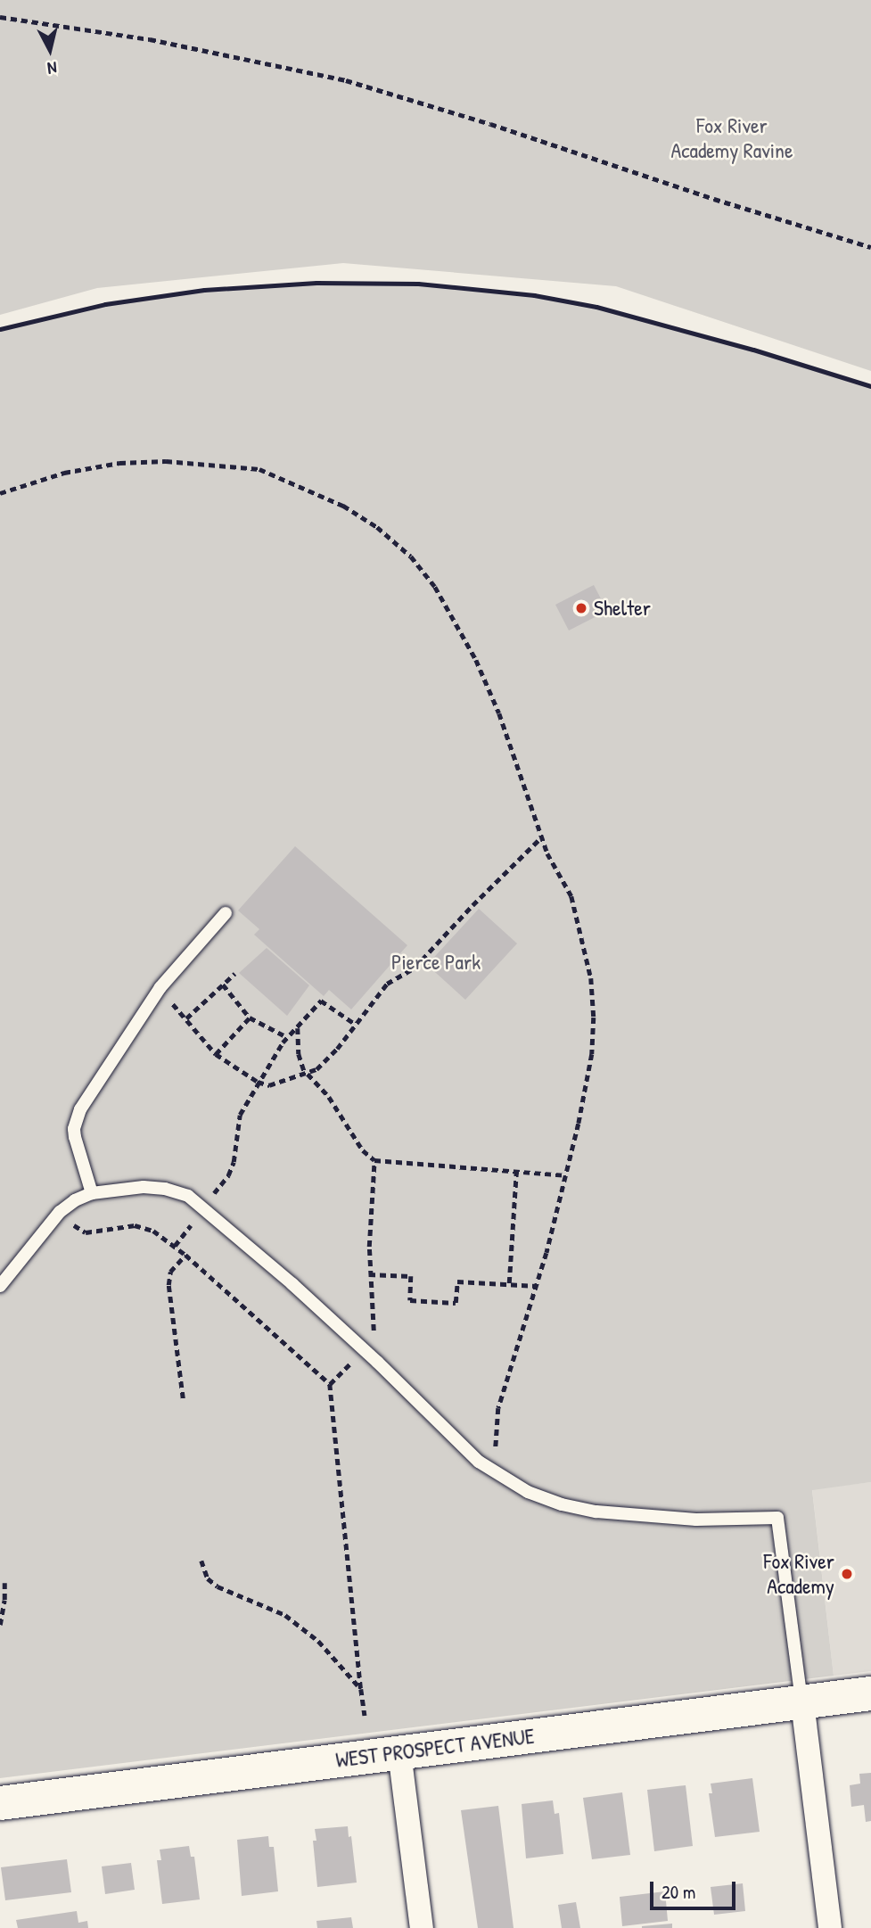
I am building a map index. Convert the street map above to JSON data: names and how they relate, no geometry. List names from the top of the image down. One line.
{"streets":{"main road":["WEST PROSPECT AVENUE"]},"parks":["Fox River Academy Ravine","Pierce Park"],"places":["Shelter","Fox River Academy"],"scale_bar":"20 m","north":"bottom"}
